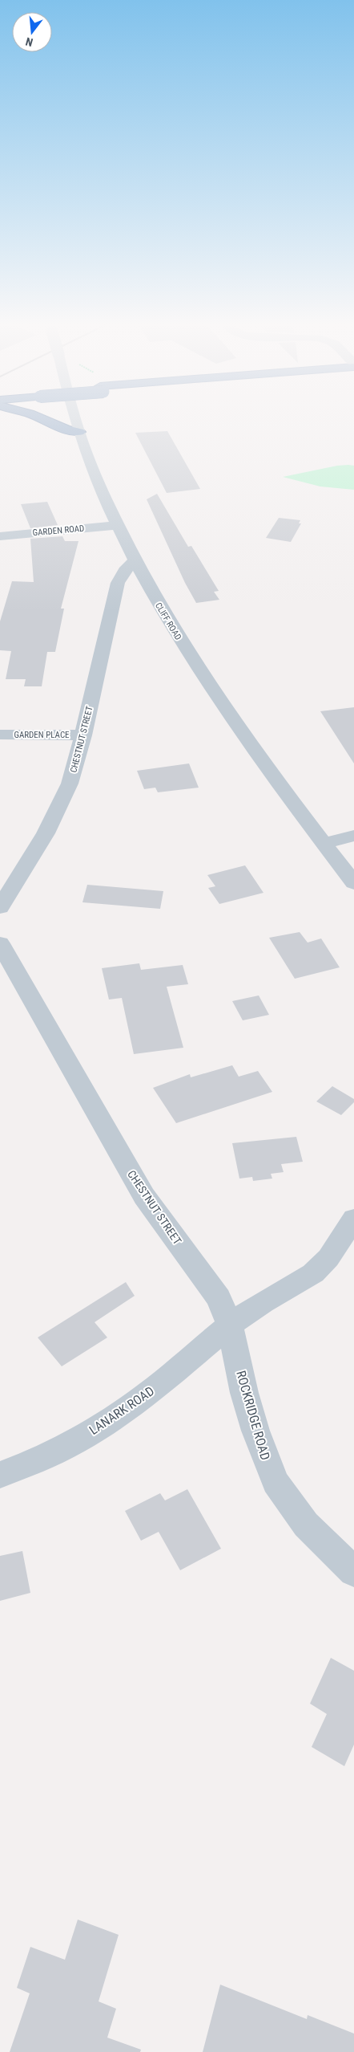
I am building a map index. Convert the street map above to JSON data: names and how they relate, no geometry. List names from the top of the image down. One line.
{"streets":{"street":["GARDEN ROAD","CLIFF ROAD","GARDEN PLACE","CHESTNUT STREET","LANARK ROAD","ROCKRIDGE ROAD"]},"crossings":[["GARDEN ROAD","CLIFF ROAD"],["CLIFF ROAD","CHESTNUT STREET"],["GARDEN PLACE","CHESTNUT STREET"],["CHESTNUT STREET","LANARK ROAD"],["CHESTNUT STREET","ROCKRIDGE ROAD"],["LANARK ROAD","ROCKRIDGE ROAD"]],"north":"bottom"}
